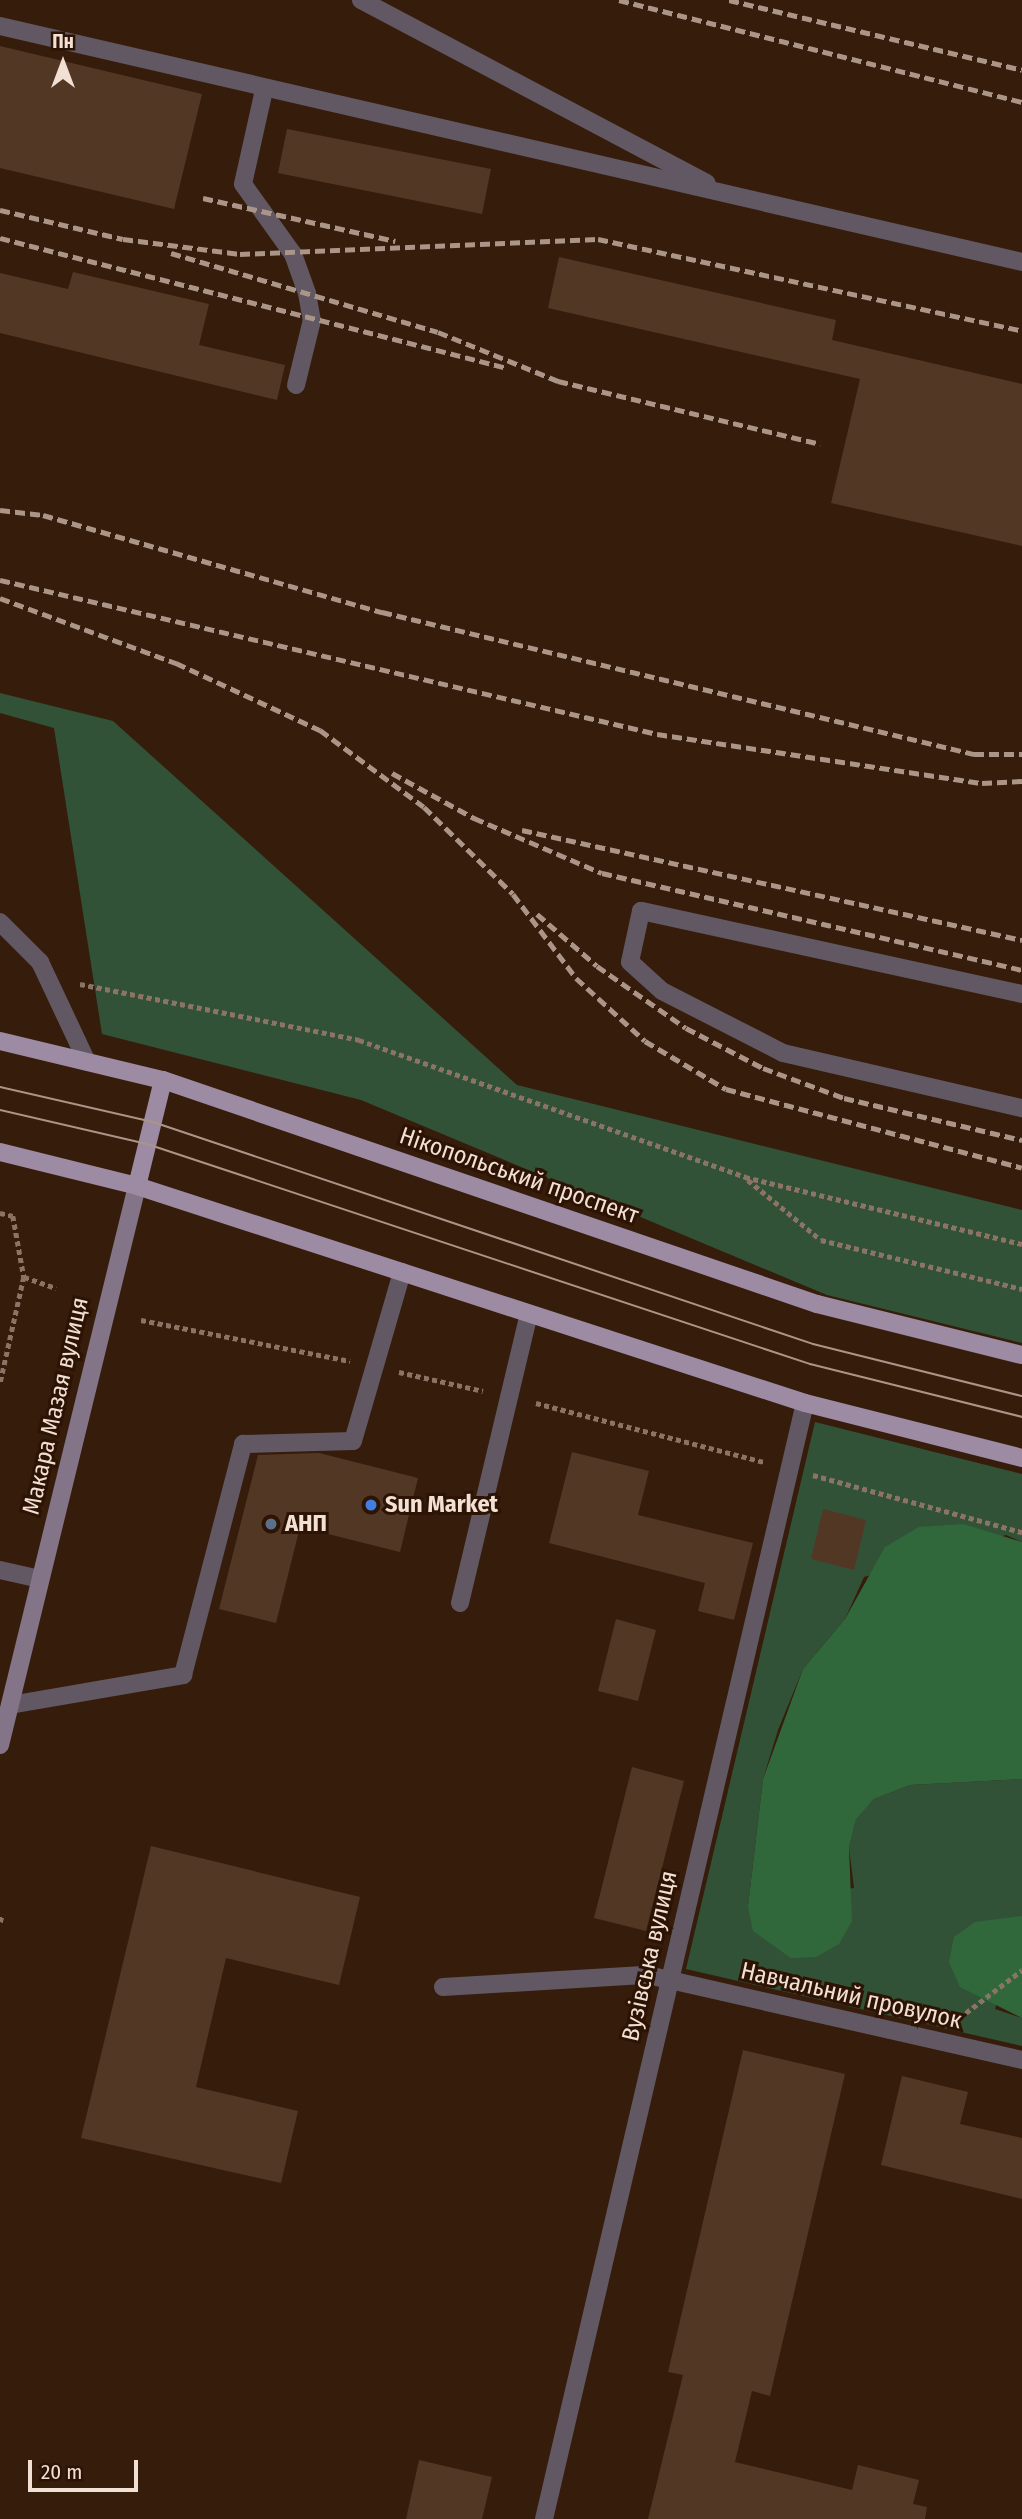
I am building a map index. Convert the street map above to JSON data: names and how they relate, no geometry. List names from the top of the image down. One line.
{"streets":{"main road":["Нікопольський проспект","Макара Мазая вулиця"],"street":["Вузівська вулиця","Навчальний провулок"]},"crossings":[["Нікопольський проспект","Макара Мазая вулиця"],["Вузівська вулиця","Навчальний провулок"]],"places":["Sun Market","АНП"],"scale_bar":"20 m","north":"top"}
